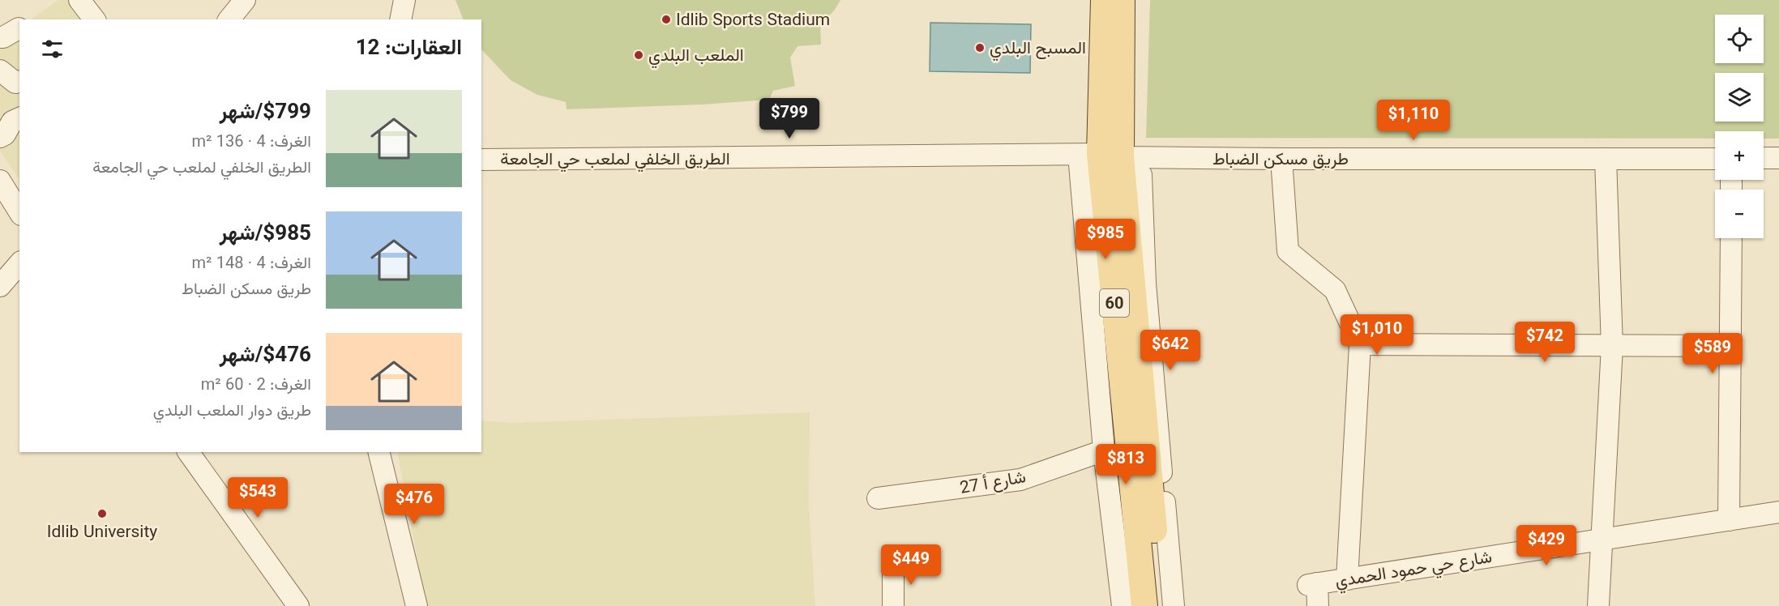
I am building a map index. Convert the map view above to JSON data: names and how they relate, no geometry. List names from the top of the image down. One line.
{"streets":{"main road":["60"],"street":["الطريق الخلفي لملعب حي الجامعة","طريق مسكن الضباط","شارع أ 27","شارع حي حمود الحمدي"]},"crossings":[["الطريق الخلفي لملعب حي الجامعة","طريق مسكن الضباط"],["الطريق الخلفي لملعب حي الجامعة","60"],["طريق مسكن الضباط","60"]],"places":["Idlib Sports Stadium","المسبح البلدي","الملعب البلدي","Idlib University"],"page":{"map_buttons":["+","−"],"heading":"العقارات: 12","list":[{"name":"$799/شهر","note":"الغرف: 4 · 136 m² · الطريق الخلفي لملعب حي الجامعة"},{"name":"$985/شهر","note":"الغرف: 4 · 148 m² · طريق مسكن الضباط"},{"name":"$476/شهر","note":"الغرف: 2 · 60 m² · طريق دوار الملعب البلدي"}],"price":["$799","$1,110","$985","$1,010","$742","$642","$589","$813","$543","$476","$429","$449"]}}
